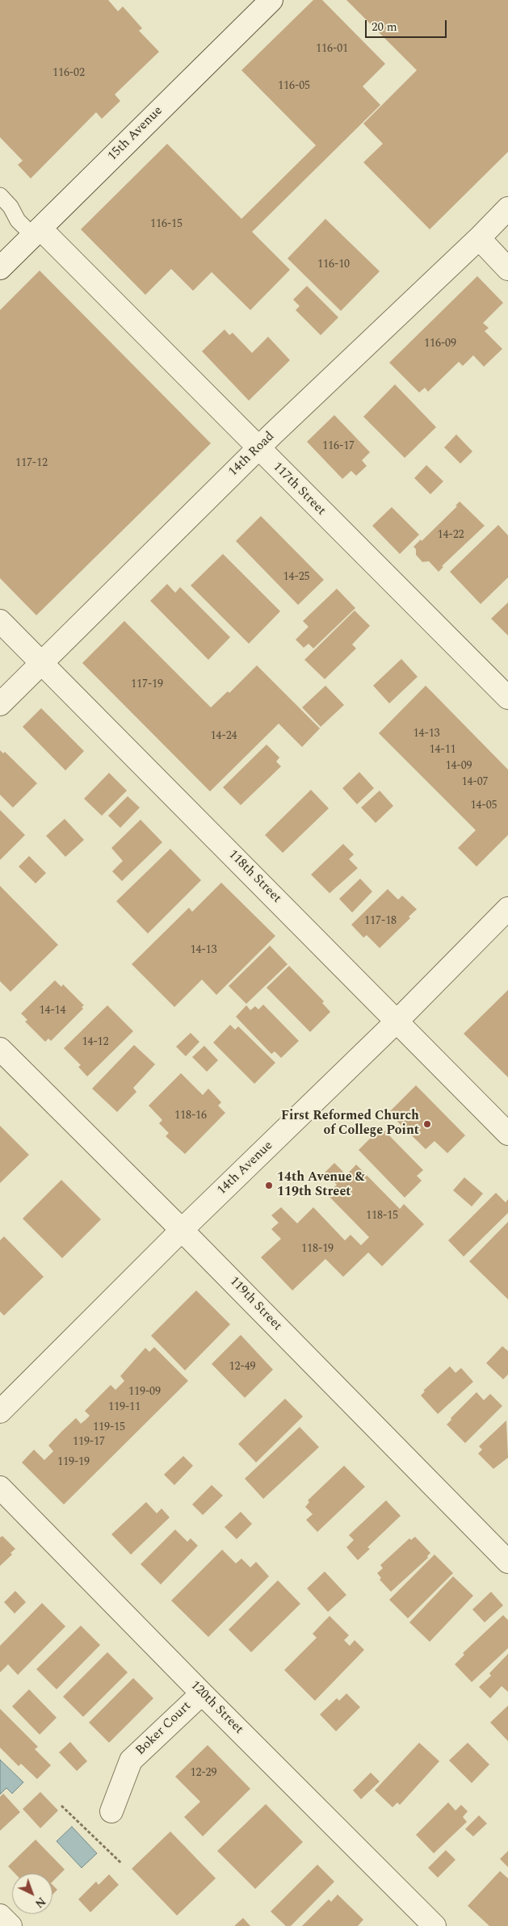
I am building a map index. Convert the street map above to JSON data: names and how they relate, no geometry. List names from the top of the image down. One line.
{"streets":{"street":["15th Avenue","14th Road","117th Street","118th Street","14th Avenue","119th Street","120th Street","Boker Court"]},"crossings":[["15th Avenue","117th Street"],["14th Road","117th Street"],["14th Road","118th Street"],["118th Street","14th Avenue"],["14th Avenue","119th Street"],["120th Street","Boker Court"]],"places":["First Reformed Church of College Point","14th Avenue & 119th Street"],"house_numbers":["116-01","116-02","116-05","116-15","116-10","116-09","116-17","117-12","14-22","14-25","117-19","14-13","14-24","14-11","14-09","14-07","14-05","117-18","14-13","14-14","14-12","118-16","118-15","118-19","12-49","119-09","119-11","119-15","119-17","119-19","12-29"],"scale_bar":"20 m","north":"bottom right"}
